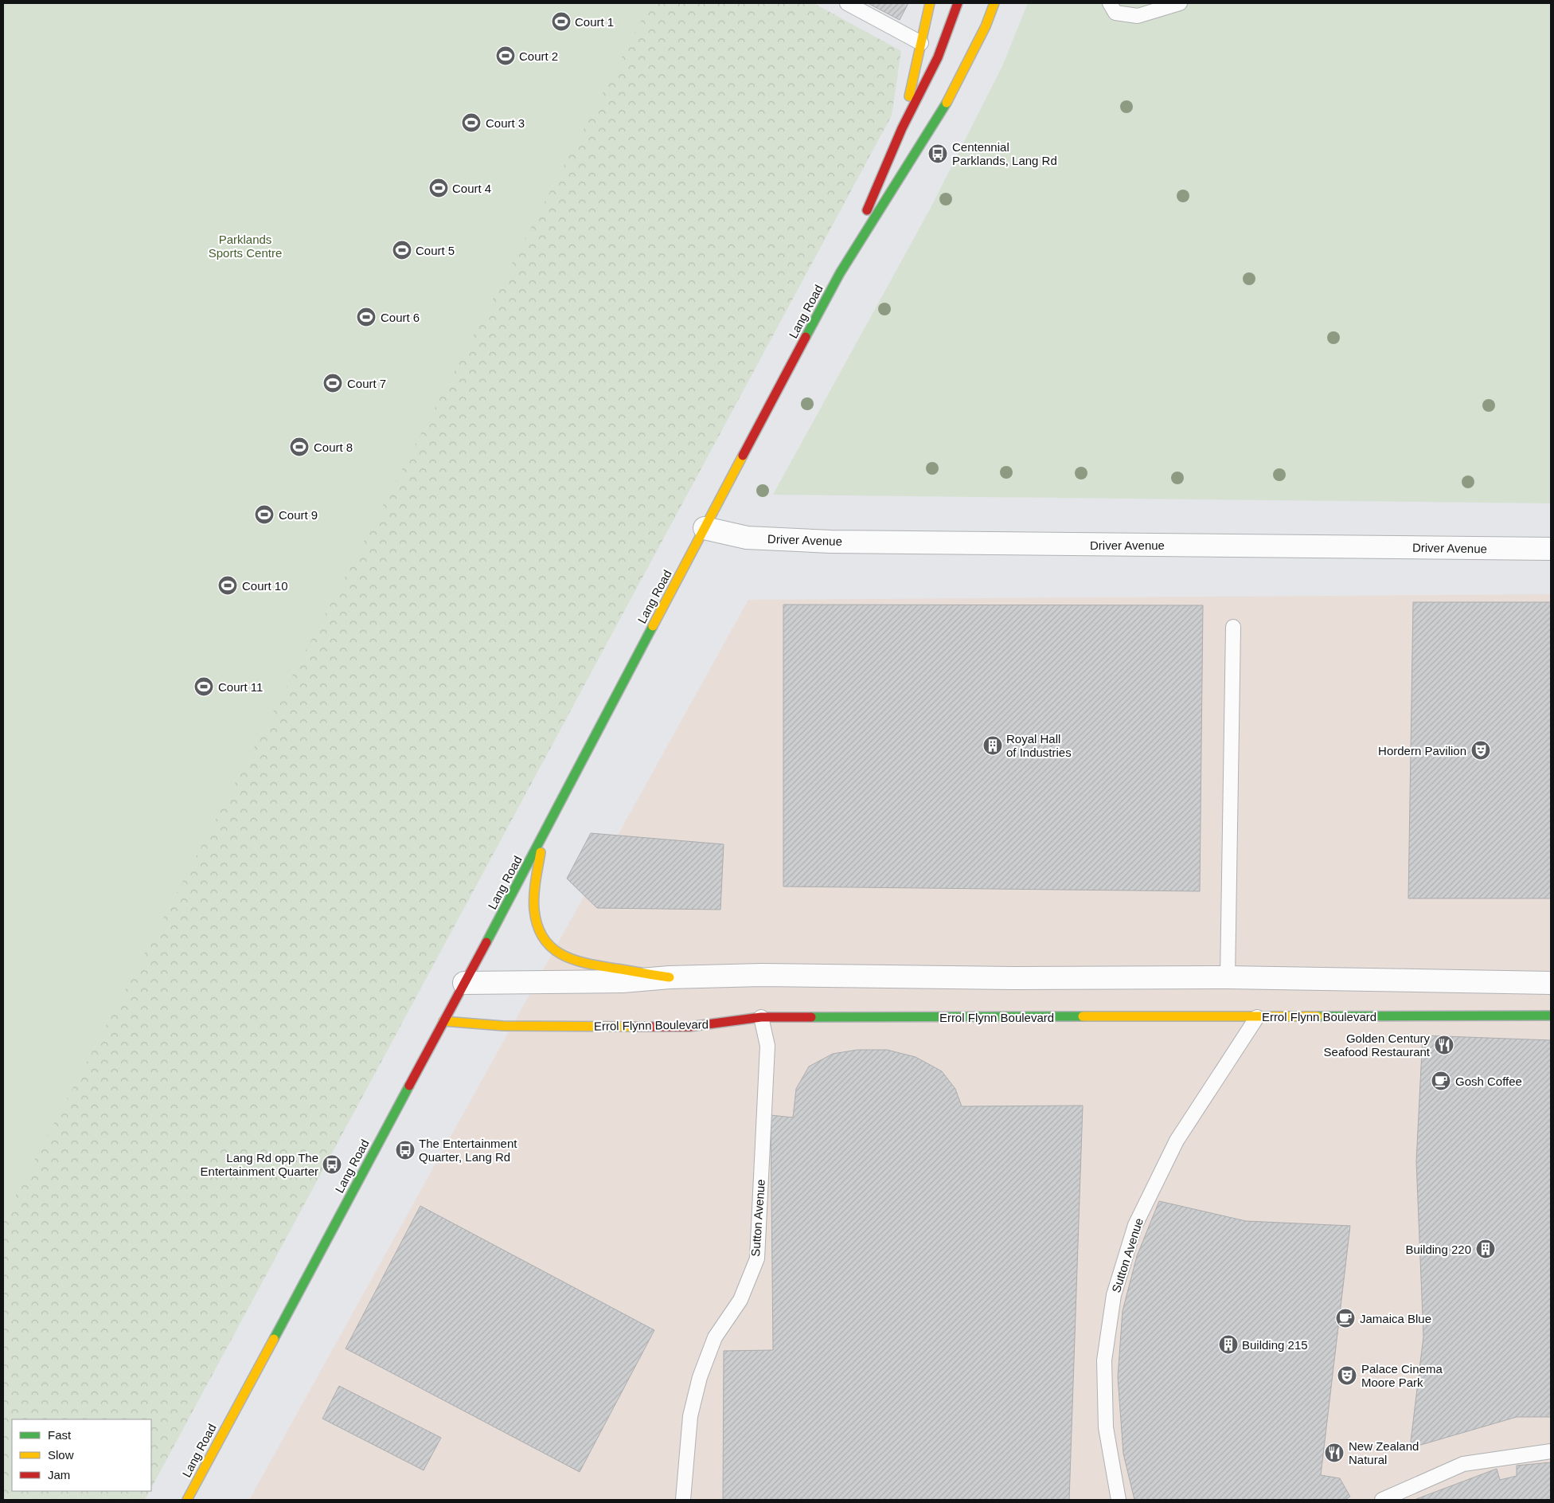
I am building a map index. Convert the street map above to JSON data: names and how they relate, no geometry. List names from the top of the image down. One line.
{"streets":{"street":["Lang Road","Driver Avenue","Errol Flynn Boulevard"],"lane":["Sutton Avenue"]},"crossings":[["Lang Road","Driver Avenue"],["Lang Road","Errol Flynn Boulevard"],["Errol Flynn Boulevard","Sutton Avenue"]],"parks":["Parklands Sports Centre"],"places":{"sports":["Court 1","Court 2","Court 3","Court 4","Court 5","Court 6","Court 7","Court 8","Court 9","Court 10","Court 11"],"bus stop":["Centennial Parklands, Lang Rd","The Entertainment Quarter, Lang Rd","Lang Rd opp The Entertainment Quarter"],"building":["Royal Hall of Industries","Building 220","Building 215"],"theatre":["Hordern Pavilion","Palace Cinema Moore Park"],"restaurant":["Golden Century Seafood Restaurant","New Zealand Natural"],"cafe":["Gosh Coffee","Jamaica Blue"]},"legend":["Fast","Slow","Jam"]}
